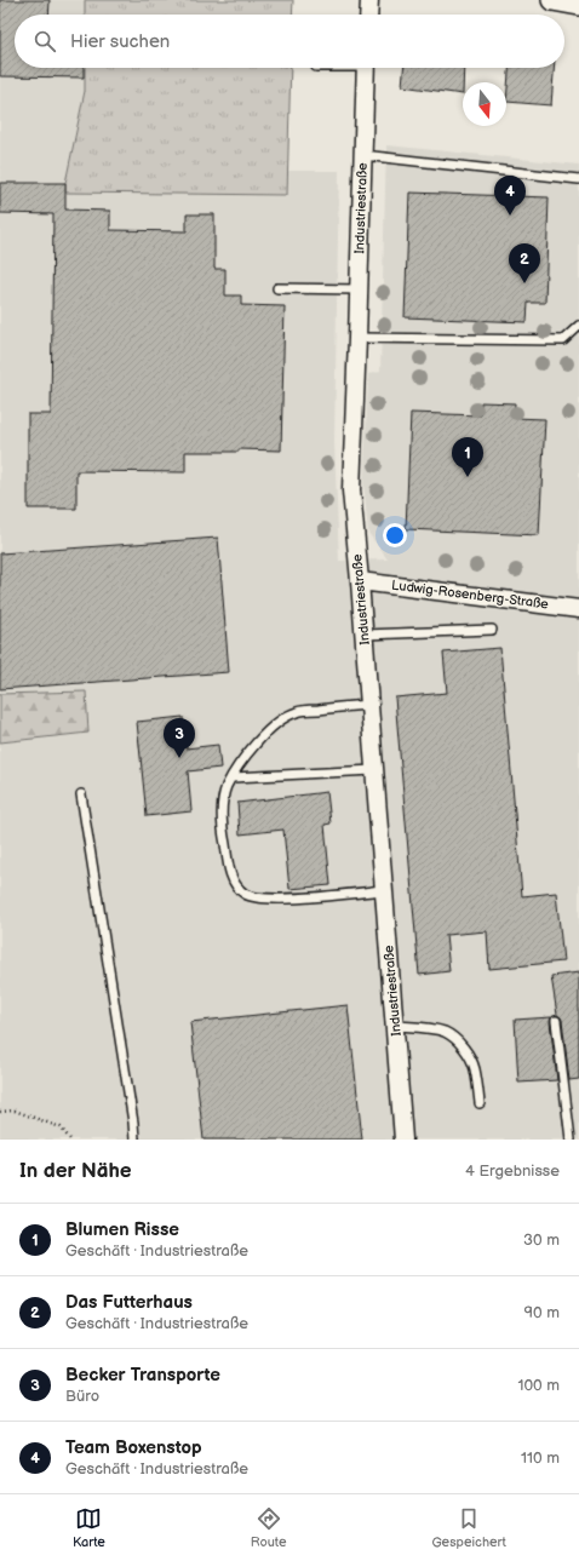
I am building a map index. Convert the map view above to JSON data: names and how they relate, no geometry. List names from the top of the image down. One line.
{"streets":{"street":["Industriestraße","Ludwig-Rosenberg-Straße"]},"crossings":[["Industriestraße","Ludwig-Rosenberg-Straße"]],"north":"bottom","page":{"search":"Hier suchen","pins":["4","2","1","3"],"heading":["In der Nähe","4 Ergebnisse"],"list":[{"mark":"1","name":"Blumen Risse","note":"Geschäft · Industriestraße","value":"30 m"},{"mark":"2","name":"Das Futterhaus","note":"Geschäft · Industriestraße","value":"90 m"},{"mark":"3","name":"Becker Transporte","note":"Büro","value":"100 m"},{"mark":"4","name":"Team Boxenstop","note":"Geschäft · Industriestraße","value":"110 m"}],"nav":["Karte","Route","Gespeichert"]}}
